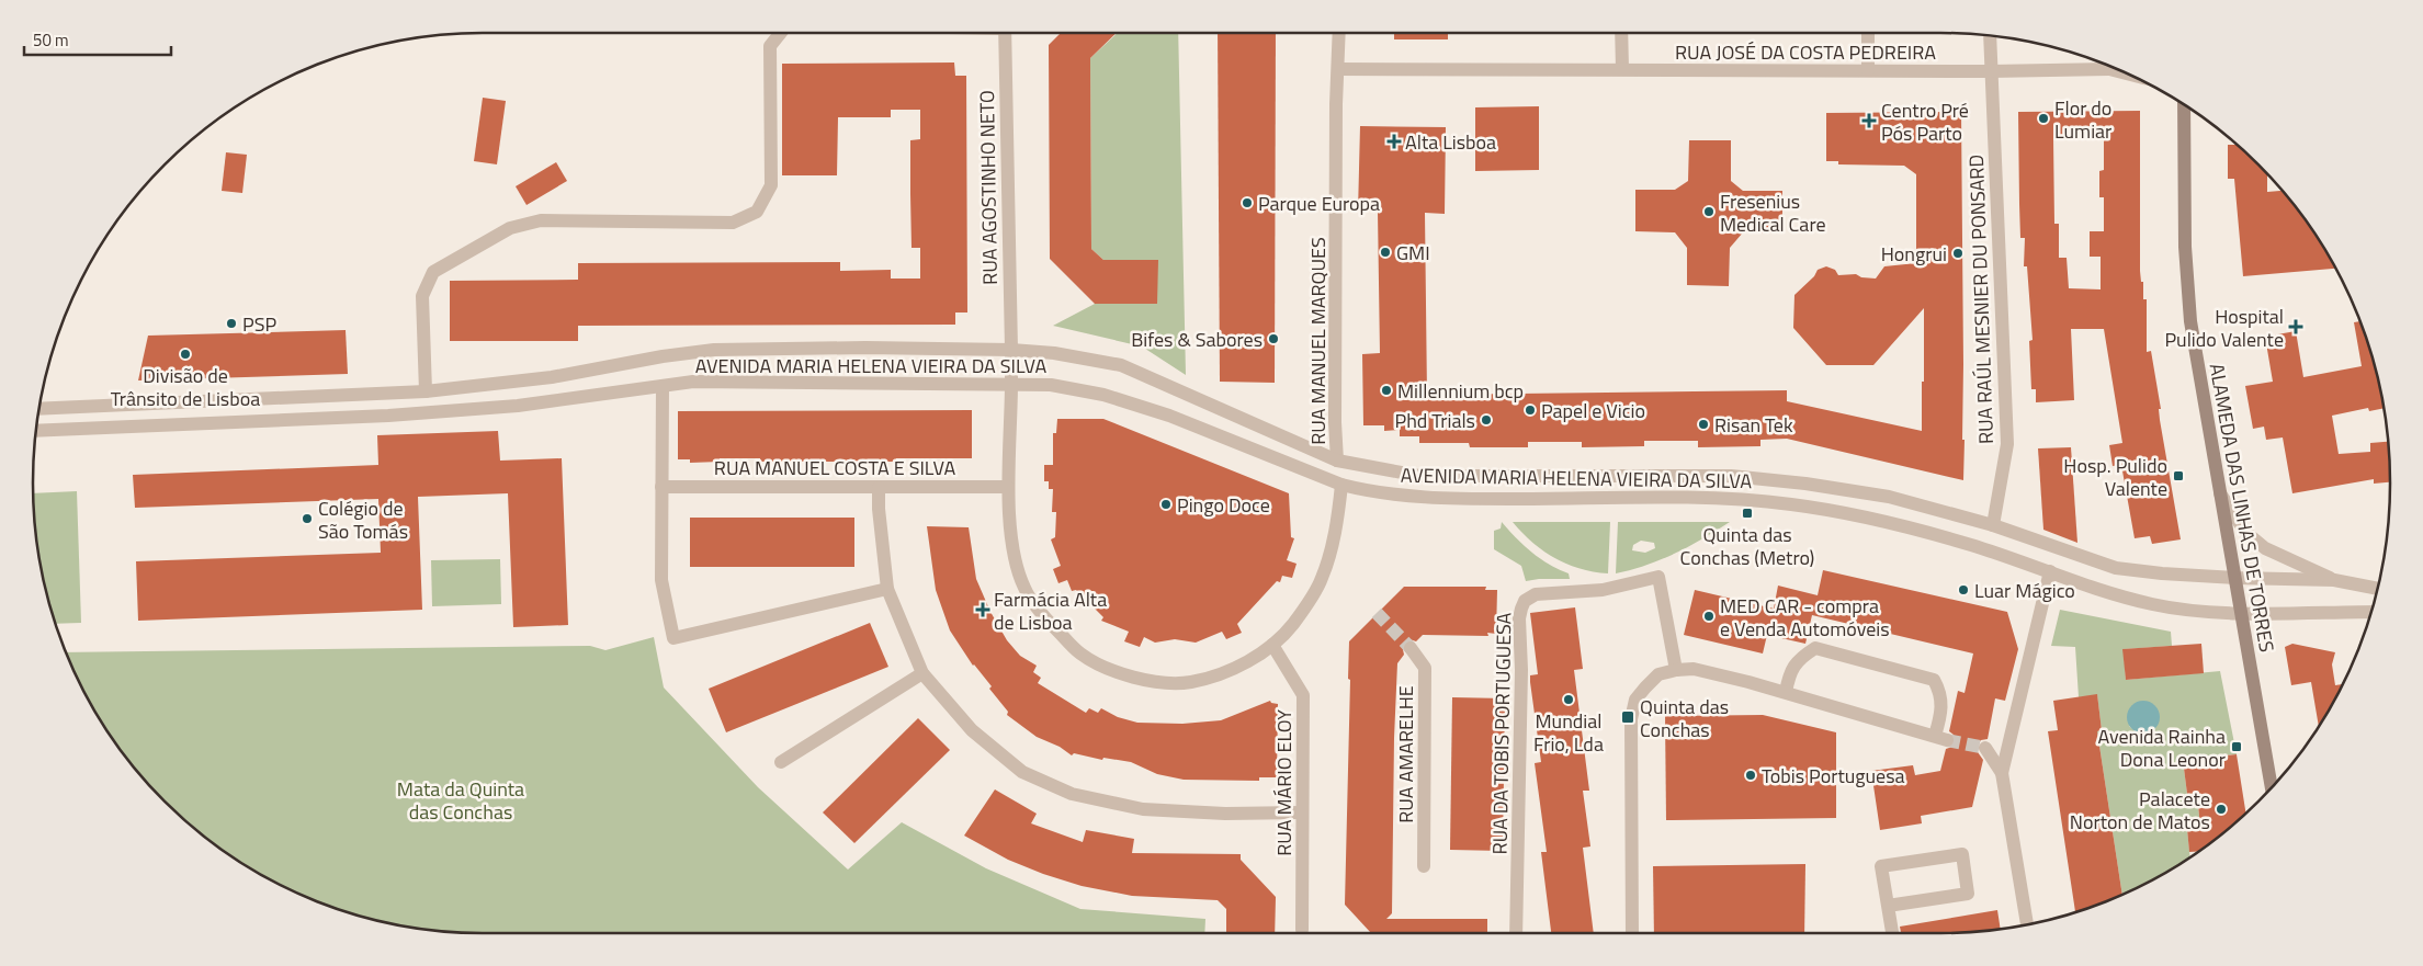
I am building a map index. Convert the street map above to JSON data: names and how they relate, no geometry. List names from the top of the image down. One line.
{"streets":{"main road":["ALAMEDA DAS LINHAS DE TORRES"],"street":["RUA JOSÉ DA COSTA PEDREIRA","RUA AGOSTINHO NETO","RUA RAÚL MESNIER DU PONSARD","RUA MANUEL MARQUES","AVENIDA MARIA HELENA VIEIRA DA SILVA","RUA MANUEL COSTA E SILVA","RUA DA TOBIS PORTUGUESA","RUA AMARELHE","RUA MÁRIO ELOY"]},"crossings":[["RUA JOSÉ DA COSTA PEDREIRA","RUA RAÚL MESNIER DU PONSARD"],["RUA JOSÉ DA COSTA PEDREIRA","RUA MANUEL MARQUES"],["RUA AGOSTINHO NETO","RUA MANUEL MARQUES"],["RUA AGOSTINHO NETO","AVENIDA MARIA HELENA VIEIRA DA SILVA"],["RUA AGOSTINHO NETO","RUA MANUEL COSTA E SILVA"],["RUA AGOSTINHO NETO","RUA MÁRIO ELOY"],["RUA RAÚL MESNIER DU PONSARD","AVENIDA MARIA HELENA VIEIRA DA SILVA"],["RUA MANUEL MARQUES","AVENIDA MARIA HELENA VIEIRA DA SILVA"],["RUA MANUEL MARQUES","RUA MÁRIO ELOY"],["AVENIDA MARIA HELENA VIEIRA DA SILVA","ALAMEDA DAS LINHAS DE TORRES"]],"parks":["Mata da Quinta das Conchas"],"places":{"other":["Flor do Lumiar","Parque Europa","Fresenius Medical Care","GMI","Hongrui","PSP","Bifes & Sabores","Divisão de Trânsito de Lisboa","Millennium bcp","Papel e Vicio","Phd Trials","Risan Tek","Pingo Doce","Colégio de São Tomás","Luar Mágico","MED CAR - compra e Venda Automóveis","Mundial Frio, Lda","Tobis Portuguesa","Palacete Norton de Matos"],"health":["Centro Pré Pós Parto","Alta Lisboa","Hospital Pulido Valente","Farmácia Alta de Lisboa"],"transit":["Hosp. Pulido Valente","Quinta das Conchas (Metro)","Quinta das Conchas","Avenida Rainha Dona Leonor"]},"scale_bar":"50 m"}
